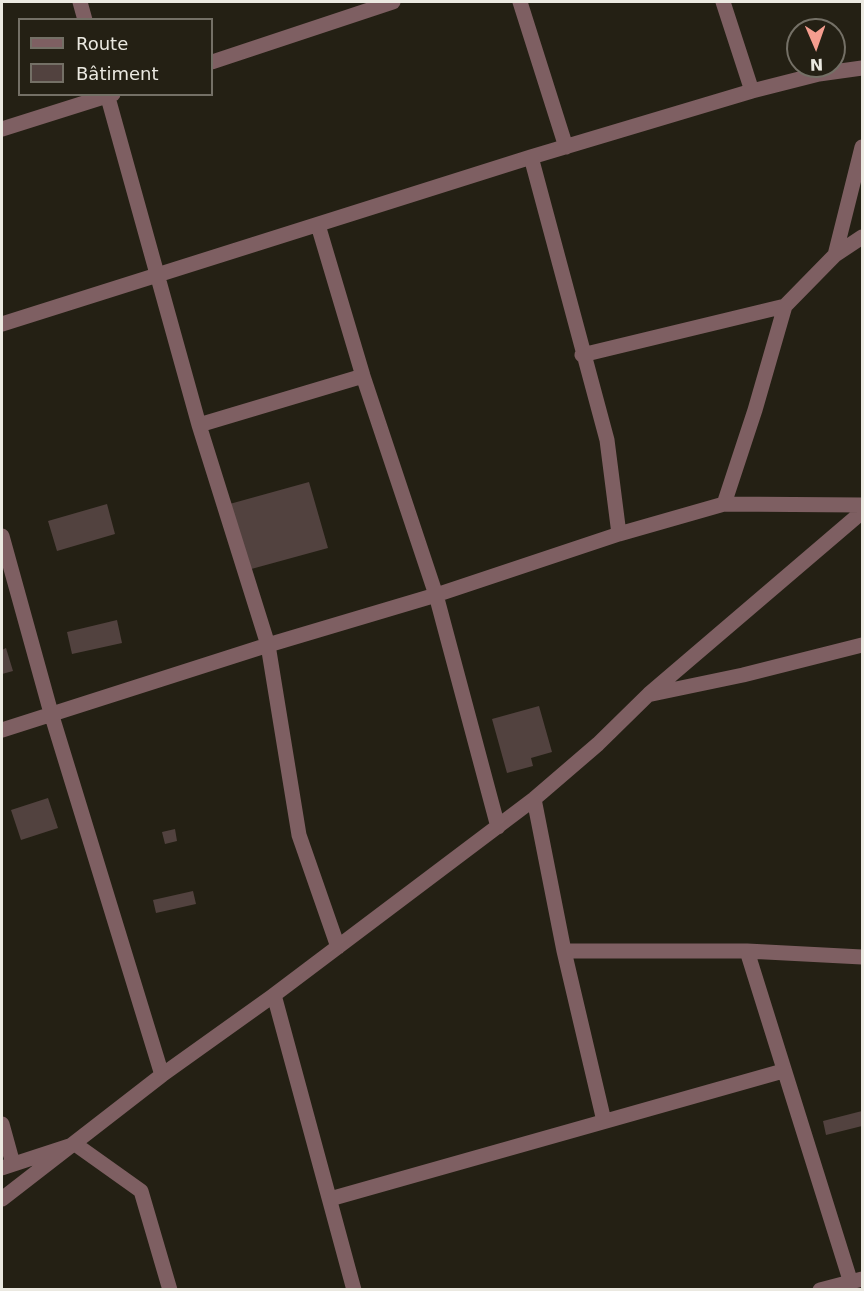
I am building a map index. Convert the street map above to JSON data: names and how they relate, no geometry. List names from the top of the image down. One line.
{"legend":["Route","Bâtiment"],"north":"bottom"}
